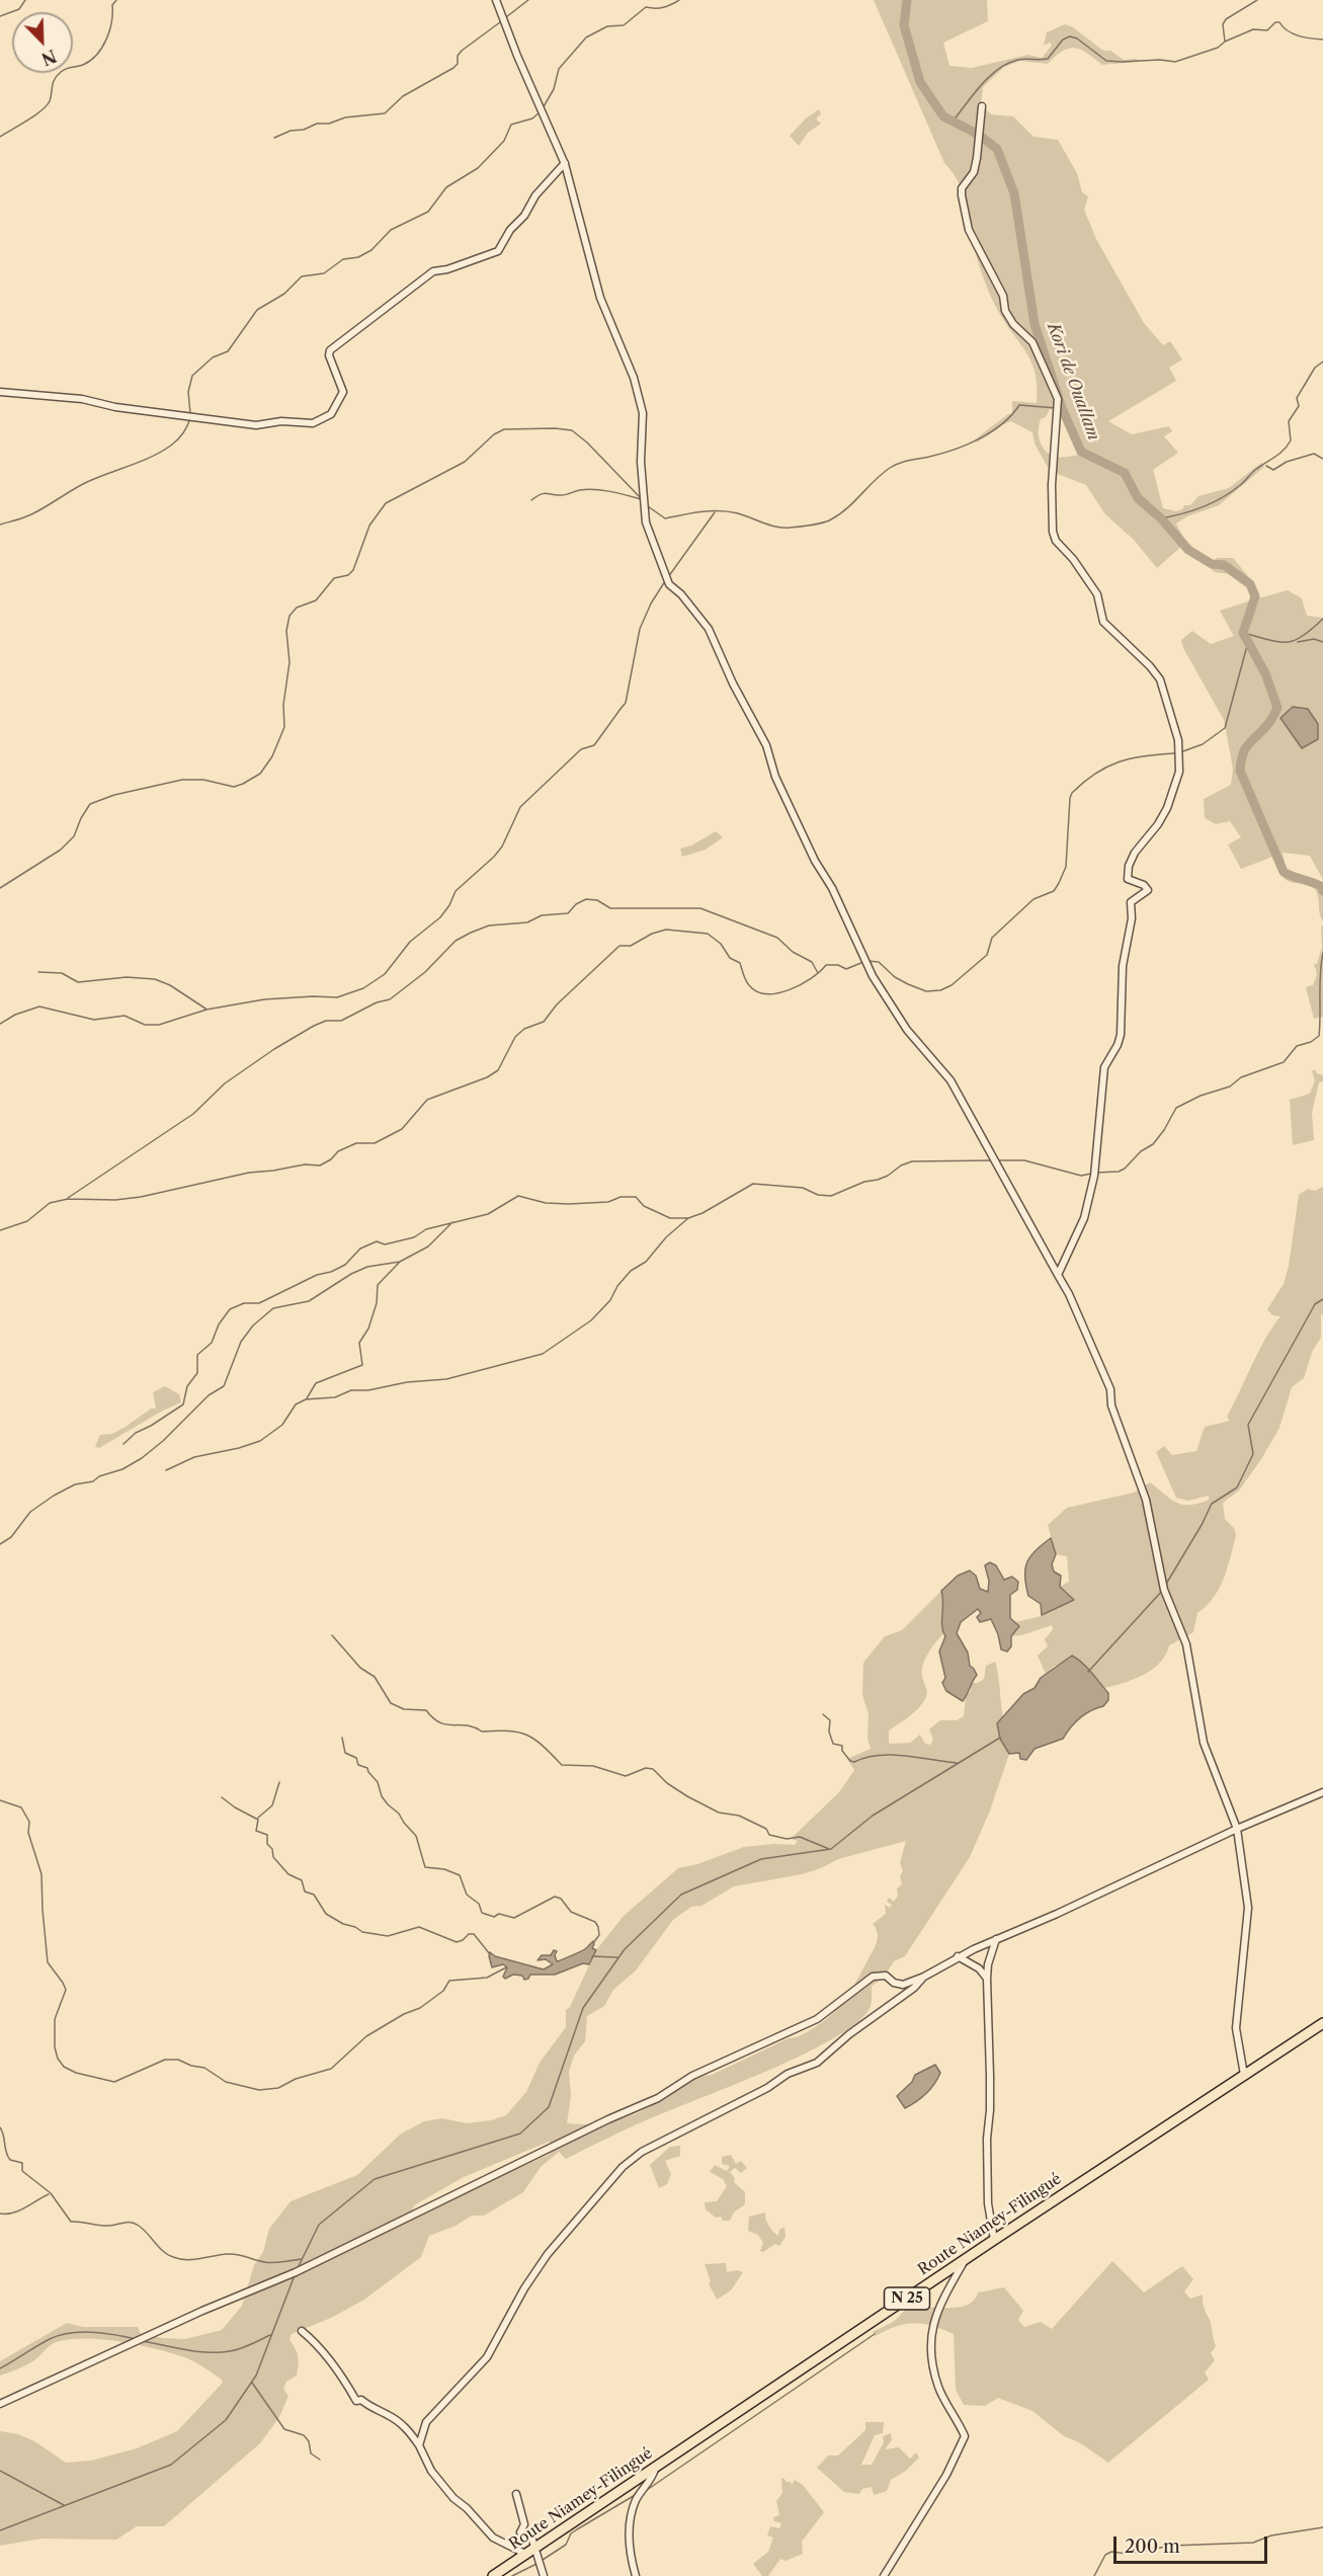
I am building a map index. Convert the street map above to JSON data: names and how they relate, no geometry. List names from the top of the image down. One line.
{"streets":{"main road":["Route Niamey-Filingué","N 25"]},"water":["Kori de Ouallam"],"scale_bar":"200 m","north":"bottom right"}
